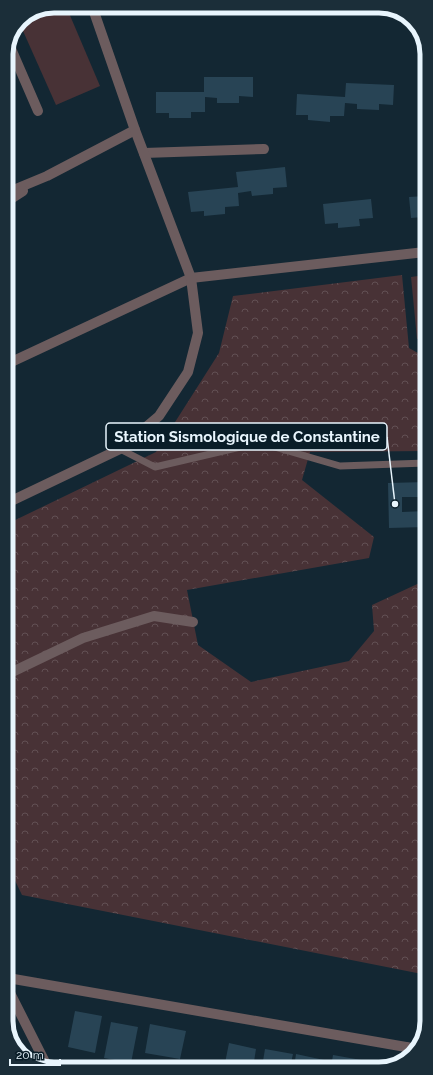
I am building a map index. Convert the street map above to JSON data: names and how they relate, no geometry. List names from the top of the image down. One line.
{"places":["Station Sismologique de Constantine"],"scale_bar":"20 m"}
